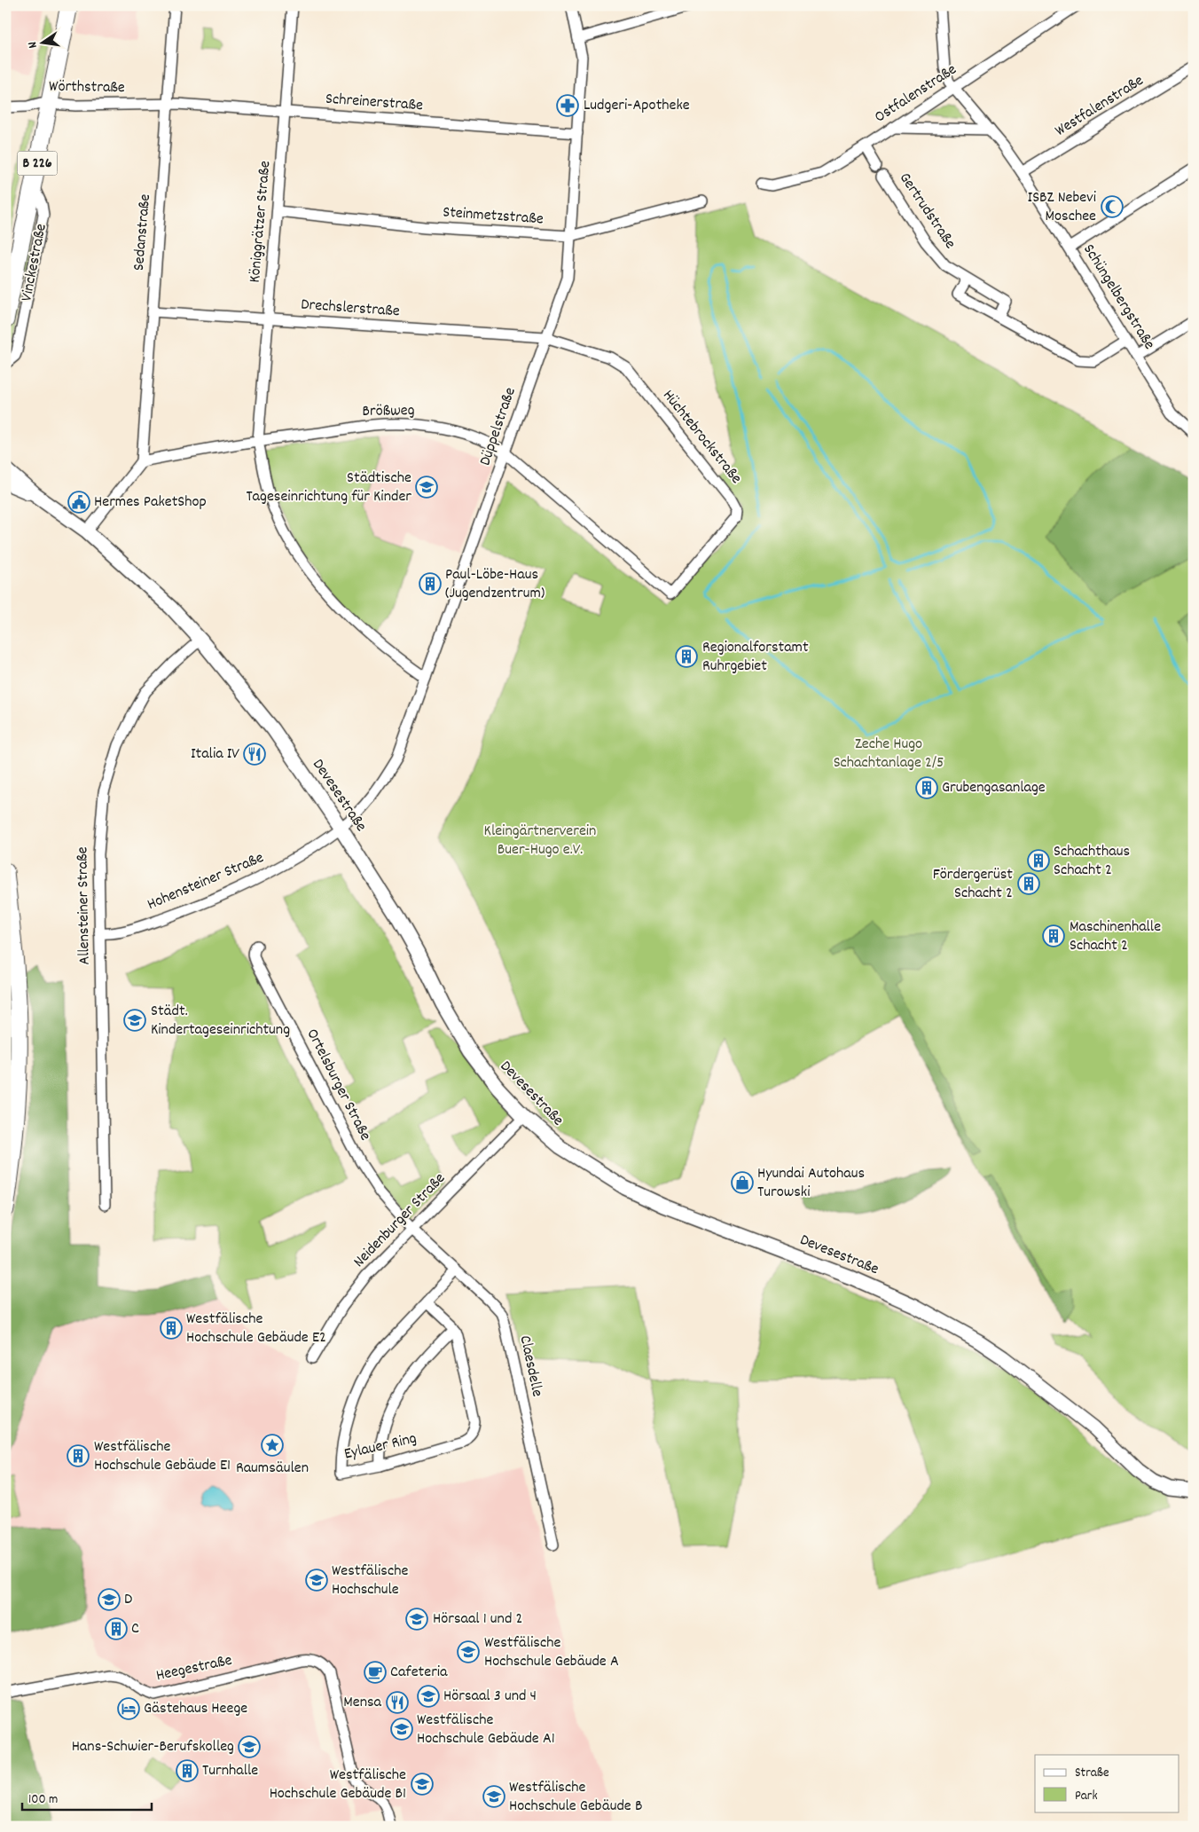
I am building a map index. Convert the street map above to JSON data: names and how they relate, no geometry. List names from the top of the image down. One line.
{"streets":{"main road":["B 226","Vinckestraße"],"street":["Wörthstraße","Ostfalenstraße","Schreinerstraße","Westfalenstraße","Gertrudstraße","Steinmetzstraße","Königgrätzer Straße","Sedanstraße","Schüngelbergstraße","Drechslerstraße","Brößweg","Düppelstraße","Hüchtebrockstraße","Devesestraße","Hohensteiner Straße","Allensteiner Straße","Ortelsburger Straße","Neidenburger Straße","Claesdelle","Eylauer Ring","Heegestraße"]},"crossings":[["Wörthstraße","Schreinerstraße"],["Wörthstraße","Sedanstraße"],["Wörthstraße","Vinckestraße"],["Ostfalenstraße","Gertrudstraße"],["Ostfalenstraße","Schüngelbergstraße"],["Schreinerstraße","Königgrätzer Straße"],["Schreinerstraße","Sedanstraße"],["Schreinerstraße","Düppelstraße"],["Westfalenstraße","Schüngelbergstraße"],["Steinmetzstraße","Königgrätzer Straße"],["Steinmetzstraße","Düppelstraße"],["Königgrätzer Straße","Drechslerstraße"],["Königgrätzer Straße","Brößweg"],["Königgrätzer Straße","Düppelstraße"],["Sedanstraße","Drechslerstraße"],["Sedanstraße","Brößweg"],["Drechslerstraße","Düppelstraße"],["Drechslerstraße","Hüchtebrockstraße"],["Brößweg","Düppelstraße"],["Brößweg","Hüchtebrockstraße"],["Düppelstraße","Hüchtebrockstraße"],["Düppelstraße","Devesestraße"],["Düppelstraße","Hohensteiner Straße"],["Devesestraße","Hohensteiner Straße"],["Devesestraße","Allensteiner Straße"],["Devesestraße","Neidenburger Straße"],["Hohensteiner Straße","Allensteiner Straße"],["Ortelsburger Straße","Neidenburger Straße"],["Ortelsburger Straße","Claesdelle"],["Neidenburger Straße","Claesdelle"],["Claesdelle","Eylauer Ring"]],"parks":["Zeche Hugo Schachtanlage 2/5","Kleingärtnerverein Buer-Hugo e.V."],"places":{"pharmacy":["Ludgeri-Apotheke"],"mosque":["ISBZ Nebevi Moschee"],"school or university":["Städtische Tageseinrichtung für Kinder","Städt. Kindertageseinrichtung","Westfälische Hochschule","D","Hörsaal 1 und 2","Westfälische Hochschule Gebäude A","Hörsaal 3 und 4","Westfälische Hochschule Gebäude A1","Hans-Schwier-Berufskolleg","Westfälische Hochschule Gebäude B1","Westfälische Hochschule Gebäude B"],"public building":["Hermes PaketShop"],"building":["Paul-Löbe-Haus (Jugendzentrum)","Regionalforstamt Ruhrgebiet","Grubengasanlage","Schachthaus Schacht 2","Fördergerüst Schacht 2","Maschinenhalle Schacht 2","Westfälische Hochschule Gebäude E2","Westfälische Hochschule Gebäude E1","C","Turnhalle"],"restaurant":["Italia IV","Mensa"],"shop":["Hyundai Autohaus Turowski"],"place":["Raumsäulen"],"cafe":["Cafeteria"],"hotel":["Gästehaus Heege"]},"legend":["Straße","Park"],"scale_bar":"100 m","north":"left"}
